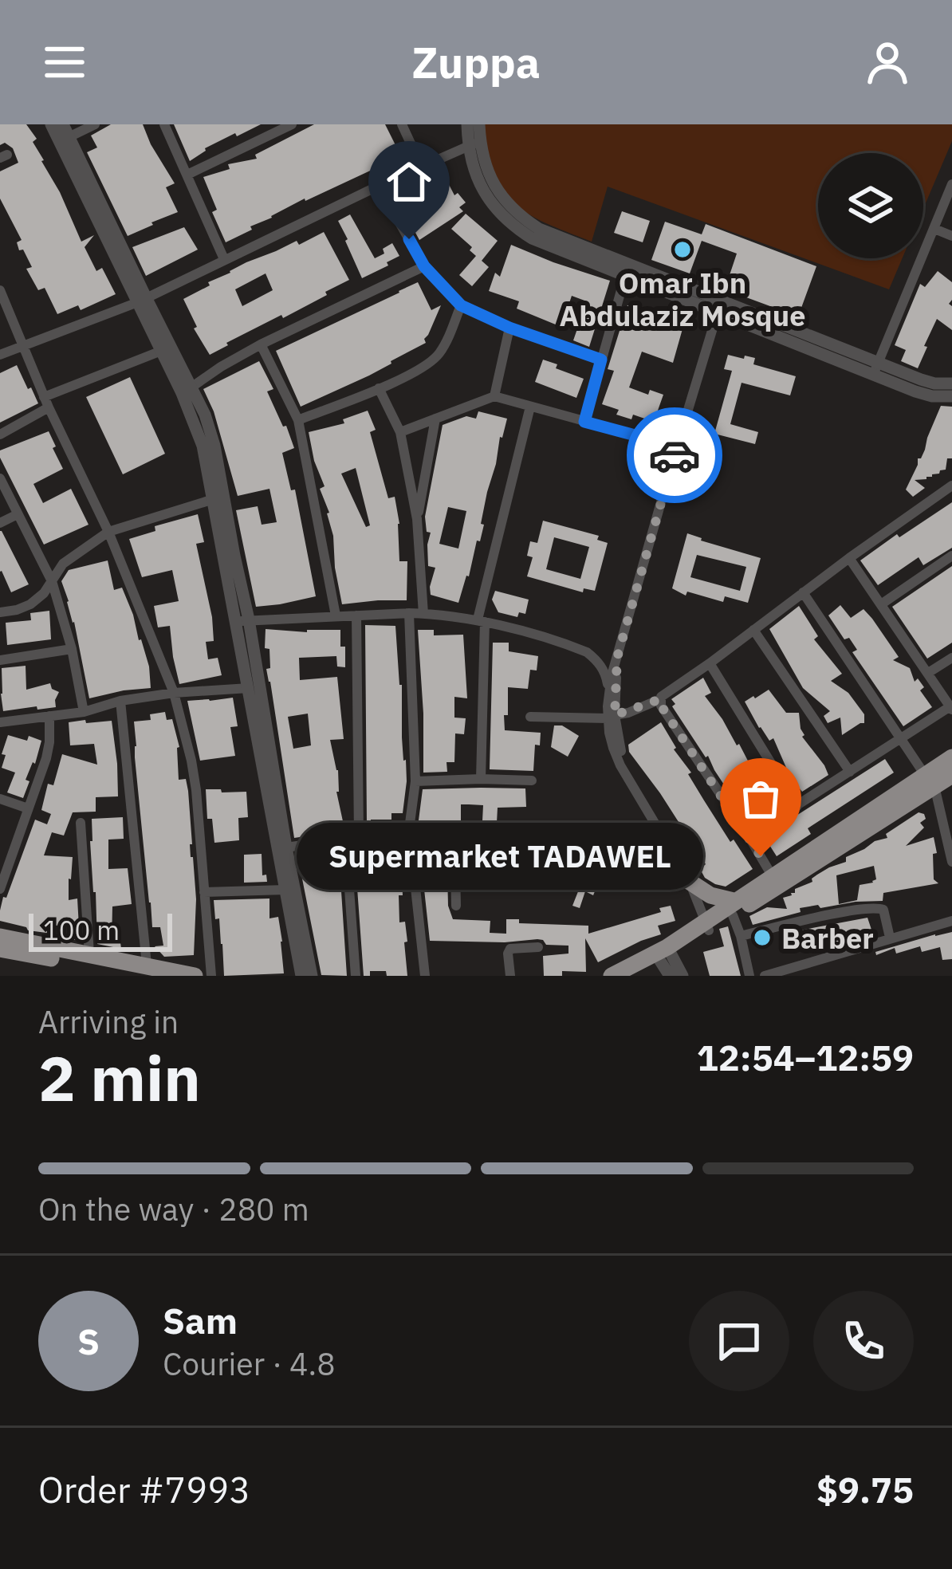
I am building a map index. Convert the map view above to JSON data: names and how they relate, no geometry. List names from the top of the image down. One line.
{"places":["Omar Ibn Abdulaziz Mosque","Supermarket TADAWEL","Barber"],"scale_bar":"100 m","page":{"header":"Zuppa","bubble":"Supermarket TADAWEL","scale":"100 m","heading":["2 min","Arriving in","12:54–12:59"],"panel":["Sam","Courier · 4.8","Order #7993","$9.75"],"bar":"On the way · 280 m","round":"S"}}
